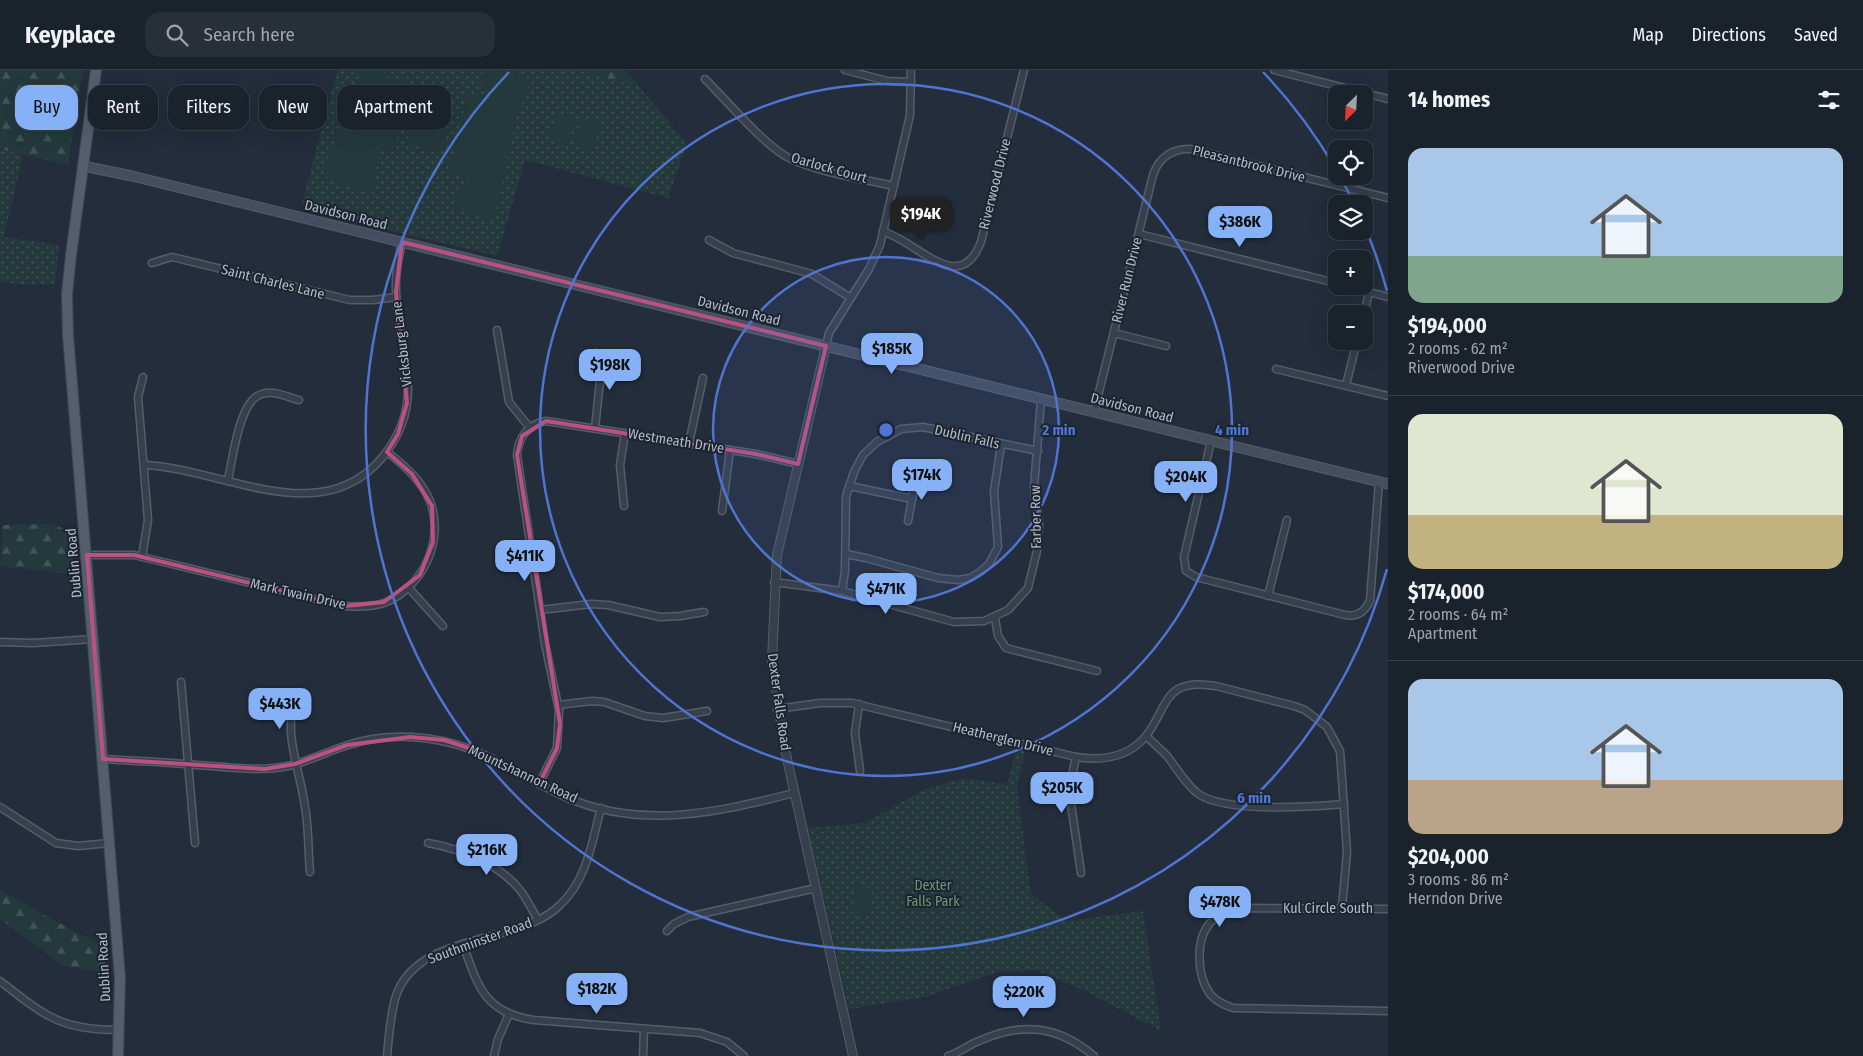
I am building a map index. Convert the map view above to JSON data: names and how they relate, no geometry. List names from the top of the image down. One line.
{"streets":{"main road":["Davidson Road","Dublin Road"],"street":["Pleasantbrook Drive","Oarlock Court","Riverwood Drive","River Run Drive","Saint Charles Lane","Vicksburg Lane","Dublin Falls","Westmeath Drive","Farber Row","Mark Twain Drive","Dexter Falls Road","Heatherglen Drive","Mountshannon Road","Kul Circle South","Southminster Road"]},"crossings":[["Pleasantbrook Drive","River Run Drive"],["Davidson Road","River Run Drive"],["Davidson Road","Vicksburg Lane"],["Davidson Road","Farber Row"],["Davidson Road","Dublin Road"],["Davidson Road","Dexter Falls Road"],["Saint Charles Lane","Vicksburg Lane"],["Vicksburg Lane","Mark Twain Drive"],["Dublin Falls","Farber Row"],["Westmeath Drive","Dexter Falls Road"],["Dublin Road","Mark Twain Drive"],["Dublin Road","Mountshannon Road"],["Dexter Falls Road","Heatherglen Drive"],["Dexter Falls Road","Mountshannon Road"],["Mountshannon Road","Southminster Road"]],"parks":["Dexter Falls Park"],"north":"bottom left","page":{"header":"Keyplace","search":"Search here","nav":["Map","Directions","Saved"],"heading":"14 homes","map_buttons":["+","−"],"chip":["Buy","Rent","Filters","New","Apartment"],"list":[{"name":"$194,000","note":"2 rooms · 62 m² · Riverwood Drive"},{"name":"$174,000","note":"2 rooms · 64 m² · Apartment"},{"name":"$204,000","note":"3 rooms · 86 m² · Herndon Drive"}],"price":["$194K","$386K","$185K","$198K","$174K","$204K","$411K","$471K","$443K","$205K","$216K","$478K","$182K","$220K"]},"rings":["2 min","4 min","6 min"]}
